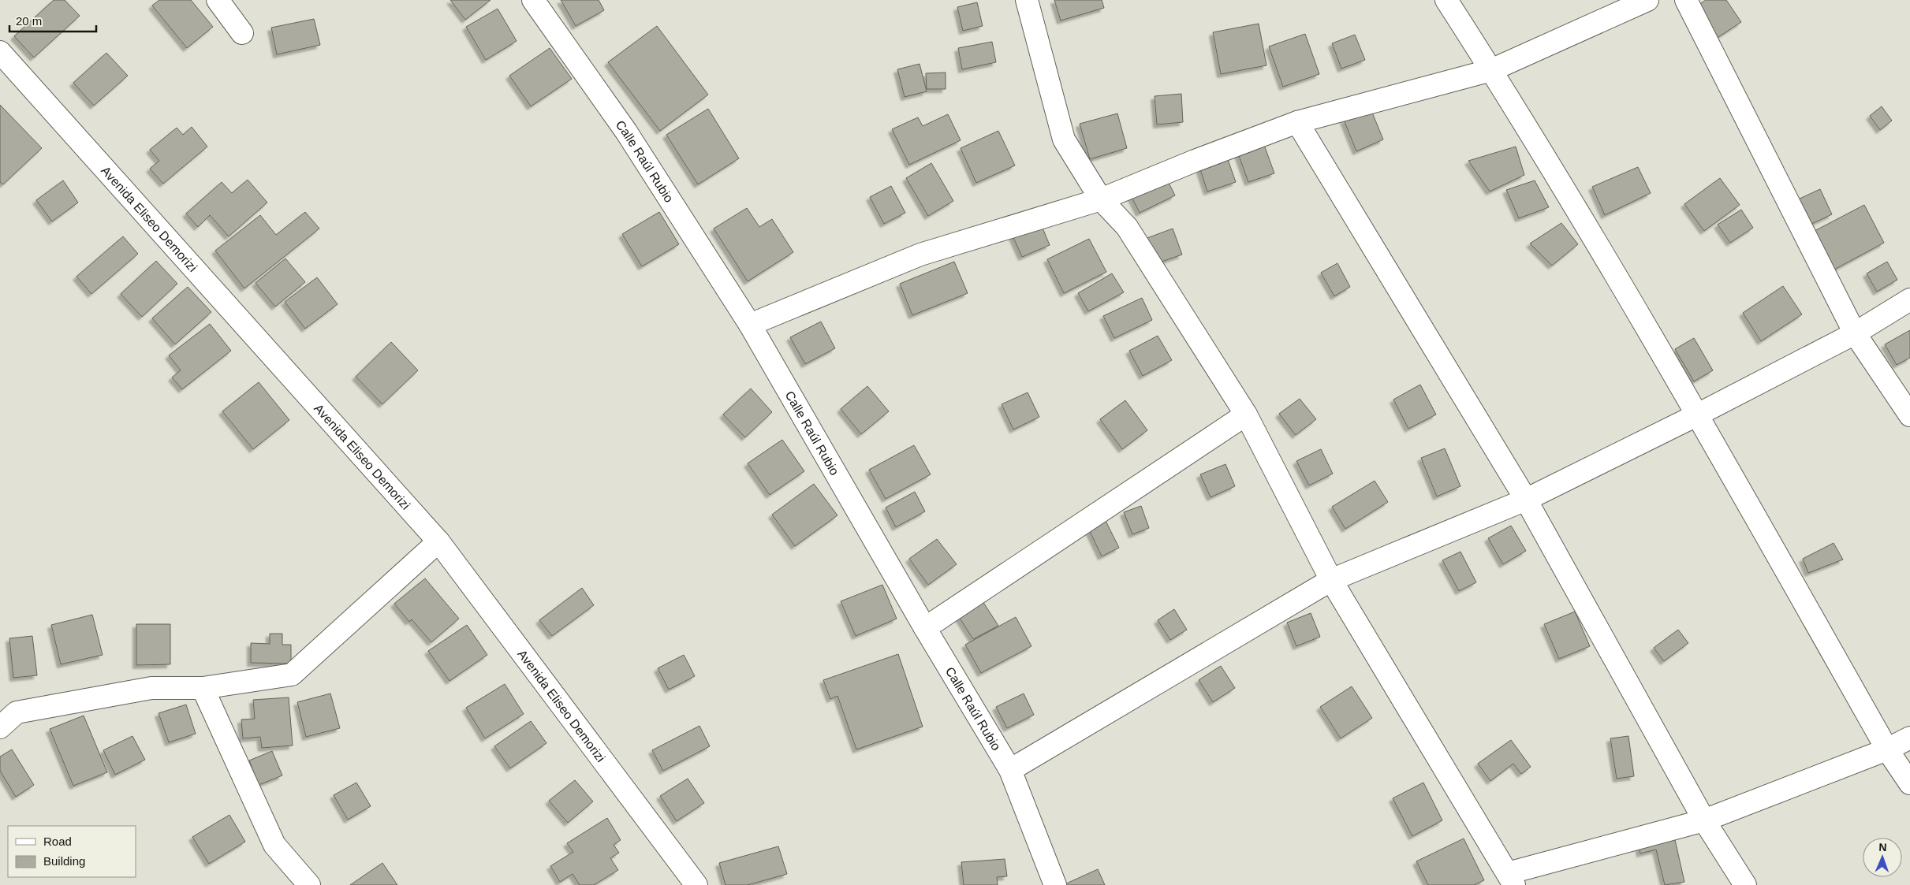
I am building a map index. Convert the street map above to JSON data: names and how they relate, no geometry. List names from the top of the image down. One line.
{"streets":{"street":["Calle Raúl Rubio","Avenida Eliseo Demorizi"]},"legend":["Road","Building"],"scale_bar":"20 m","north":"top"}
